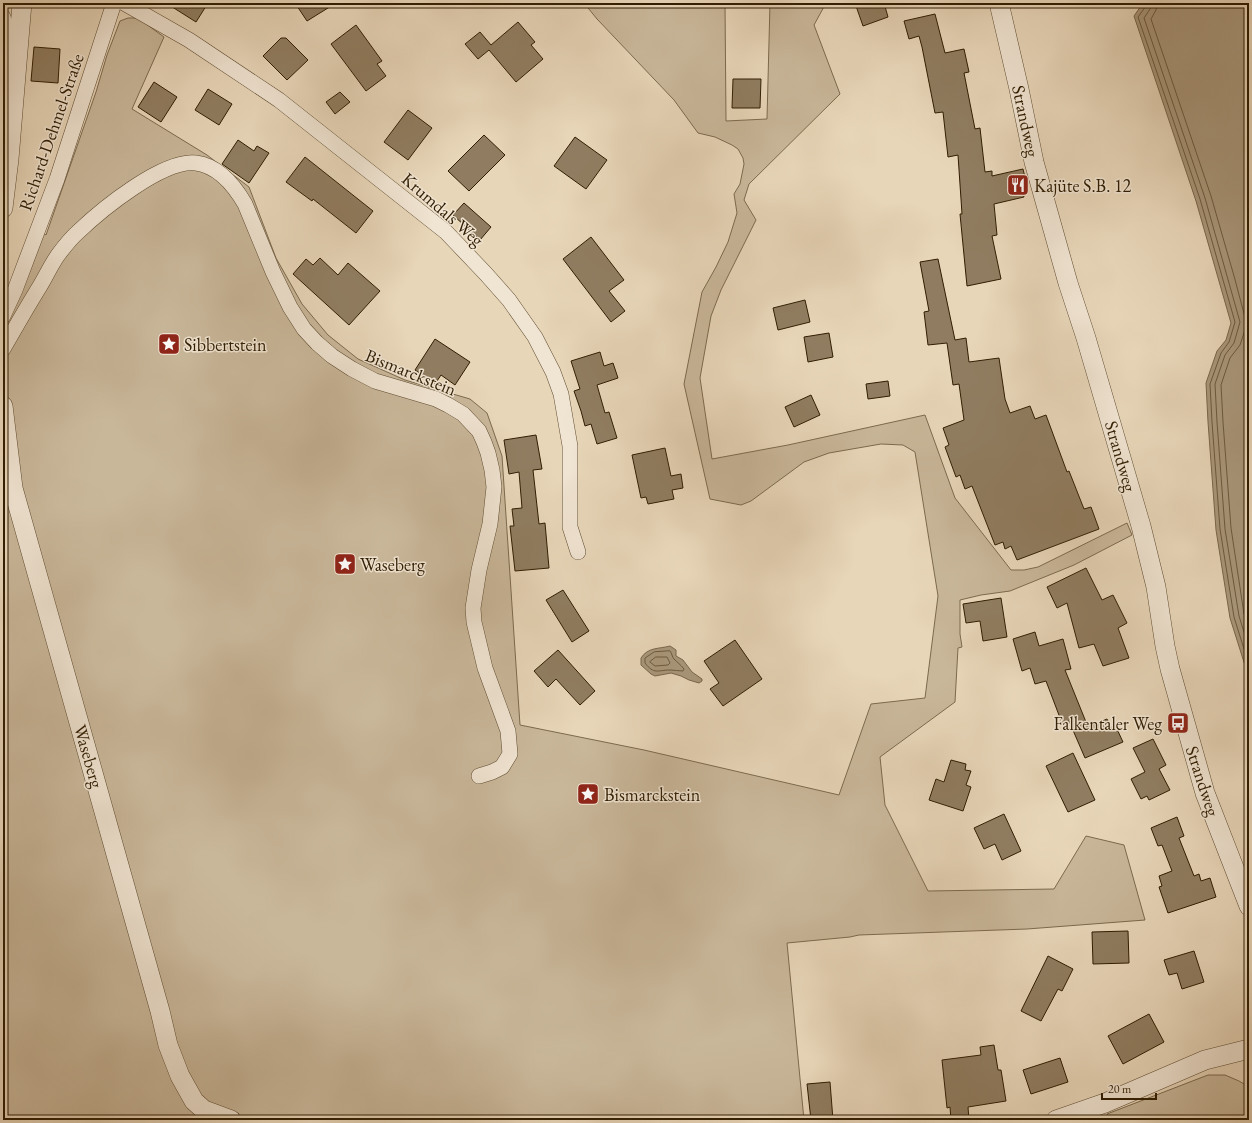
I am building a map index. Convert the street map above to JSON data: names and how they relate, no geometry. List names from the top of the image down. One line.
{"streets":{"street":["Strandweg","Richard-Dehmel-Straße","Krumdals Weg","Bismarckstein","Waseberg"]},"places":{"restaurant":["Kajüte S.B. 12"],"place":["Sibbertstein","Waseberg","Bismarckstein"],"bus stop":["Falkentaler Weg"]},"scale_bar":"20 m"}
